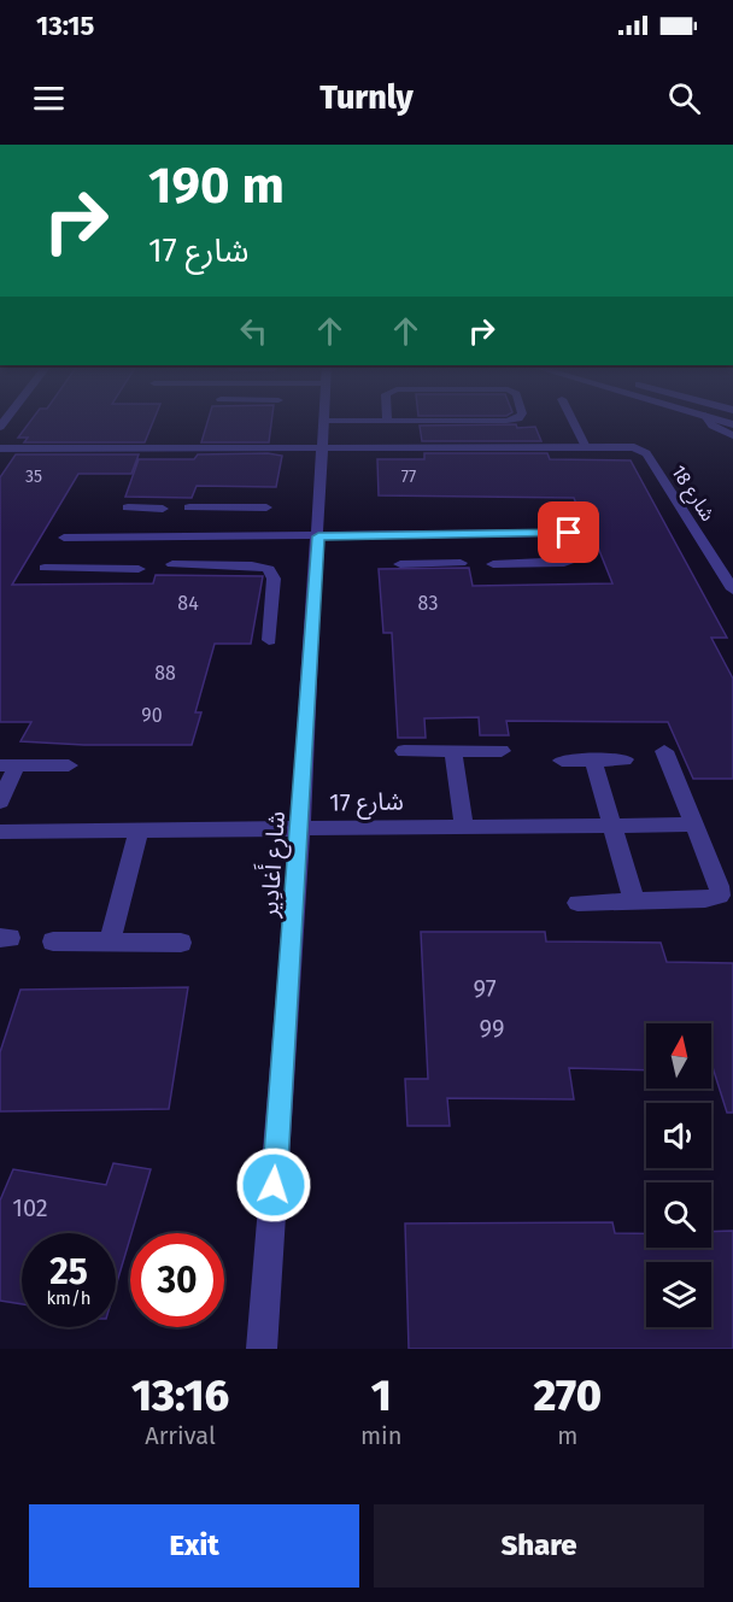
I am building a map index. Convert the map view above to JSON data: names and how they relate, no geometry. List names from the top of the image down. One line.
{"streets":{"street":["شارع 18","شارع 17","شارع أَغادِير"]},"crossings":[["شارع 17","شارع أَغادِير"]],"house_numbers":["35","77","84","83","88","90","97","99","102"],"north":"top","page":{"status":"13:15","header":"Turnly","turn":["190 m","شارع 17"],"speed":"25 km/h","limit":"30","eta":["13:16","Arrival","1","min","270","m"],"buttons":["Exit","Share"]}}
